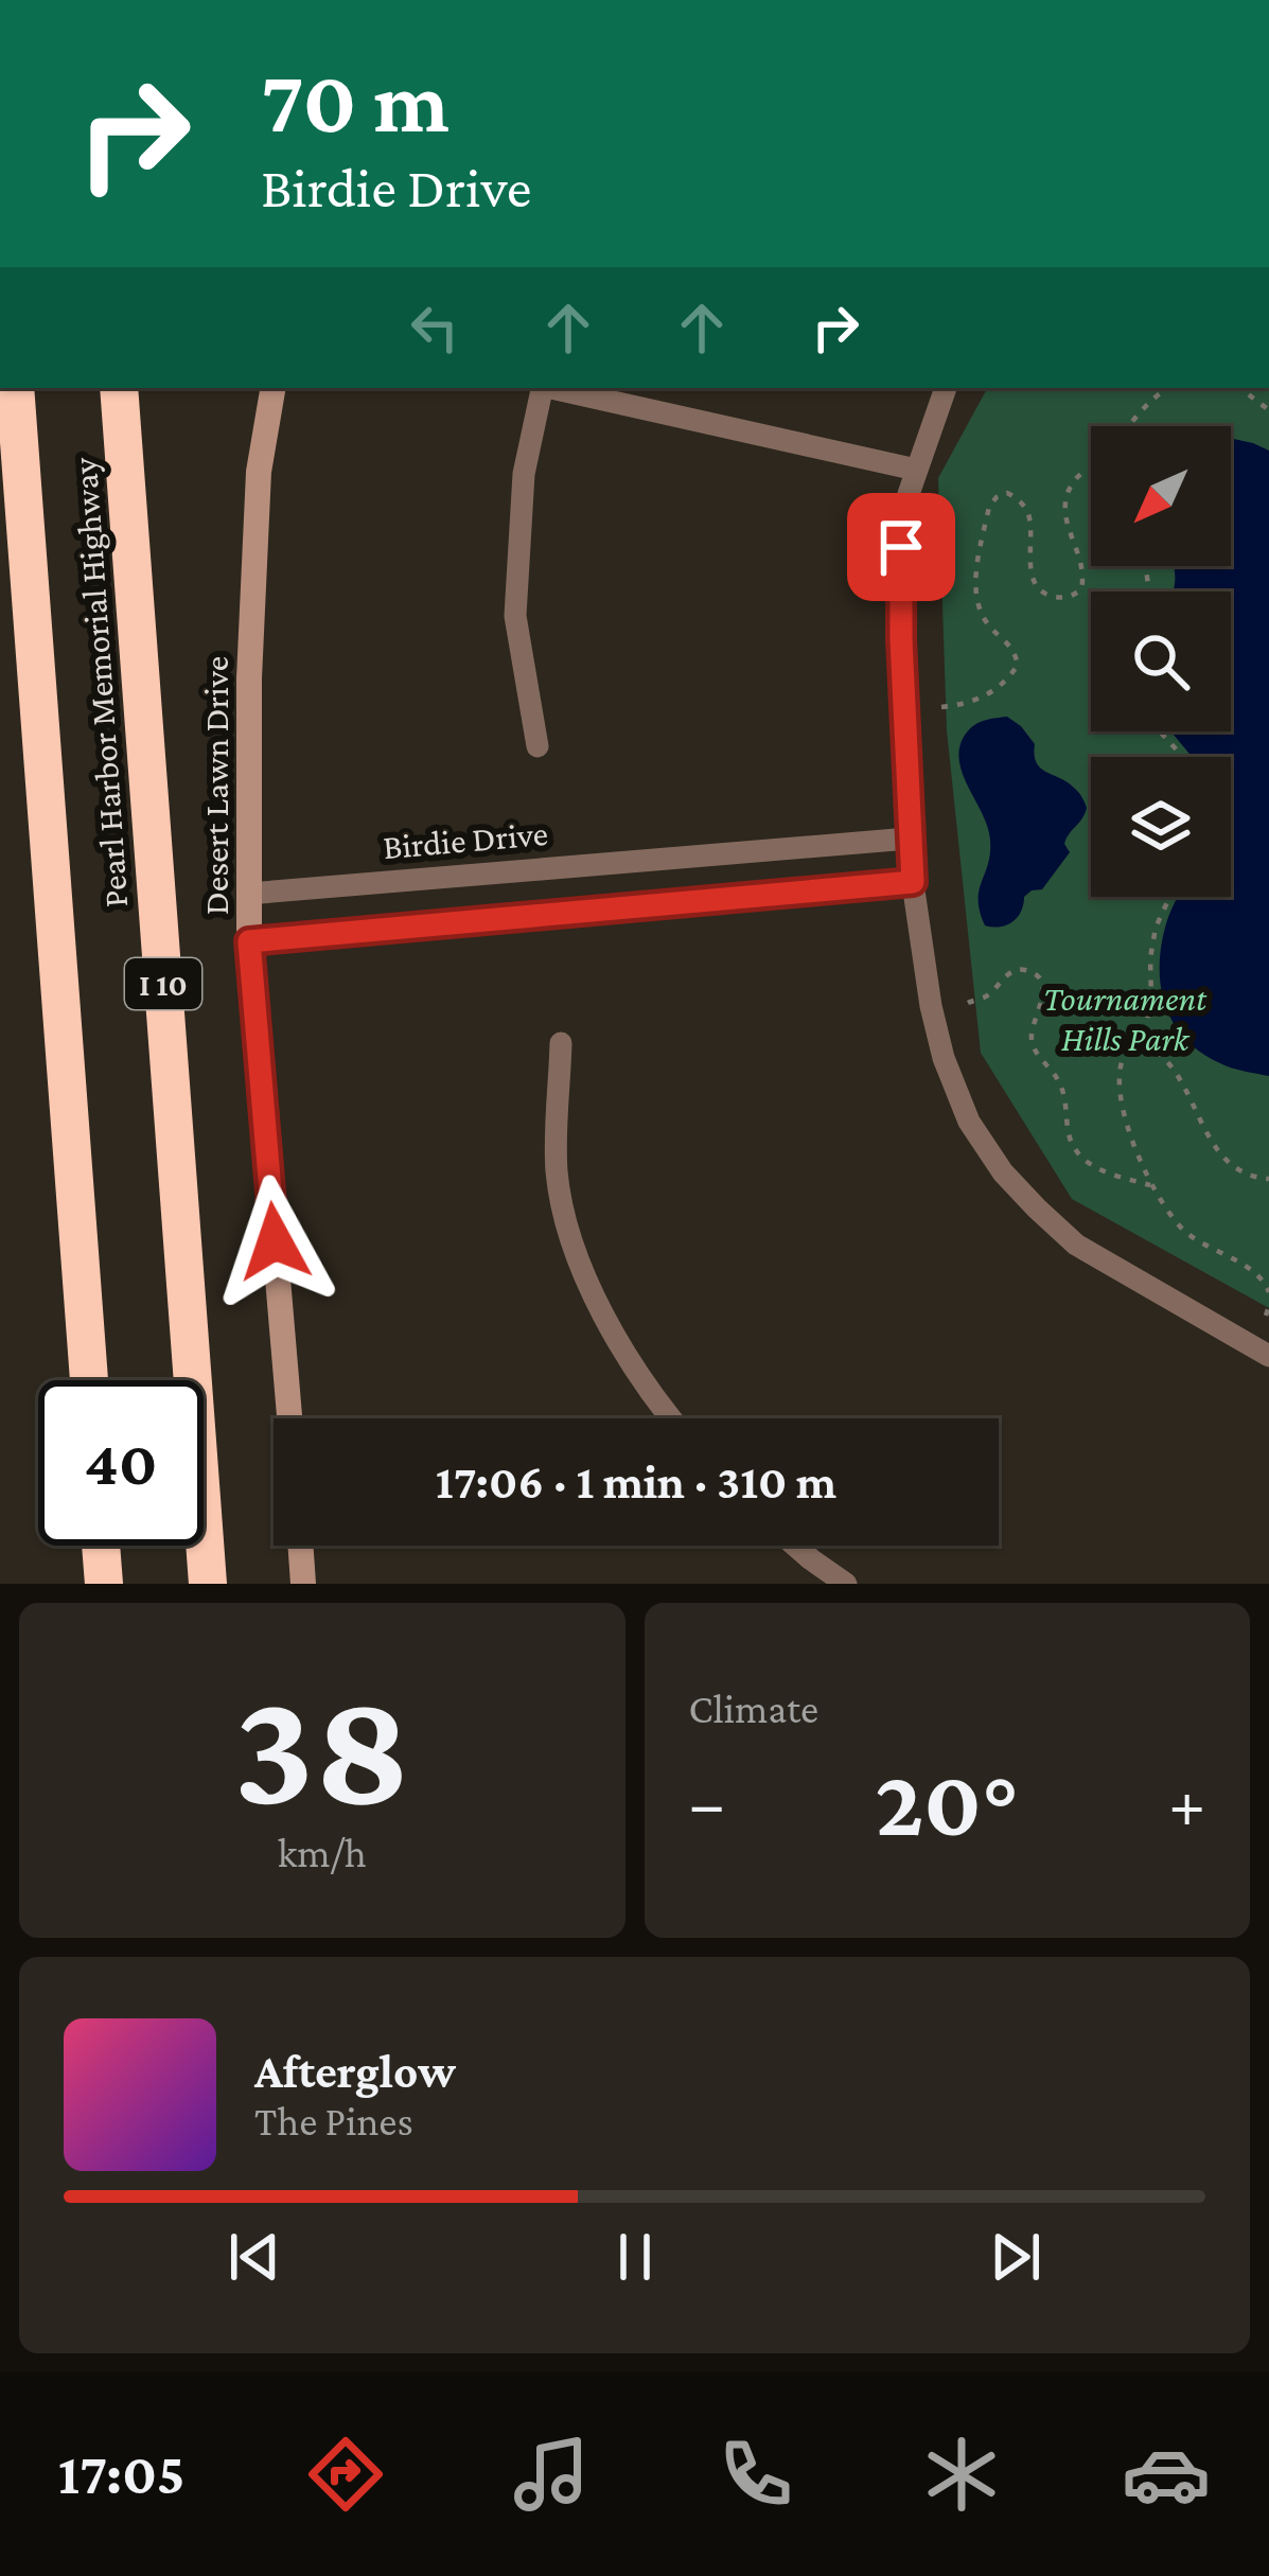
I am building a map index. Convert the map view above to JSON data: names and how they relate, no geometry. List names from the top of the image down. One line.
{"streets":{"highway":["Pearl Harbor Memorial Highway","I 10"],"street":["Desert Lawn Drive","Birdie Drive"]},"crossings":[["Desert Lawn Drive","Birdie Drive"]],"parks":["Tournament Hills Park"],"north":"bottom left","page":{"turn":["70 m","Birdie Drive"],"limit":"40","trip":"17:06 · 1 min · 310 m","tile":[["38","km/h"],"Climate"],"heat":["−","20°","+"],"song":["Afterglow","The Pines"],"tabs":"17:05"}}
